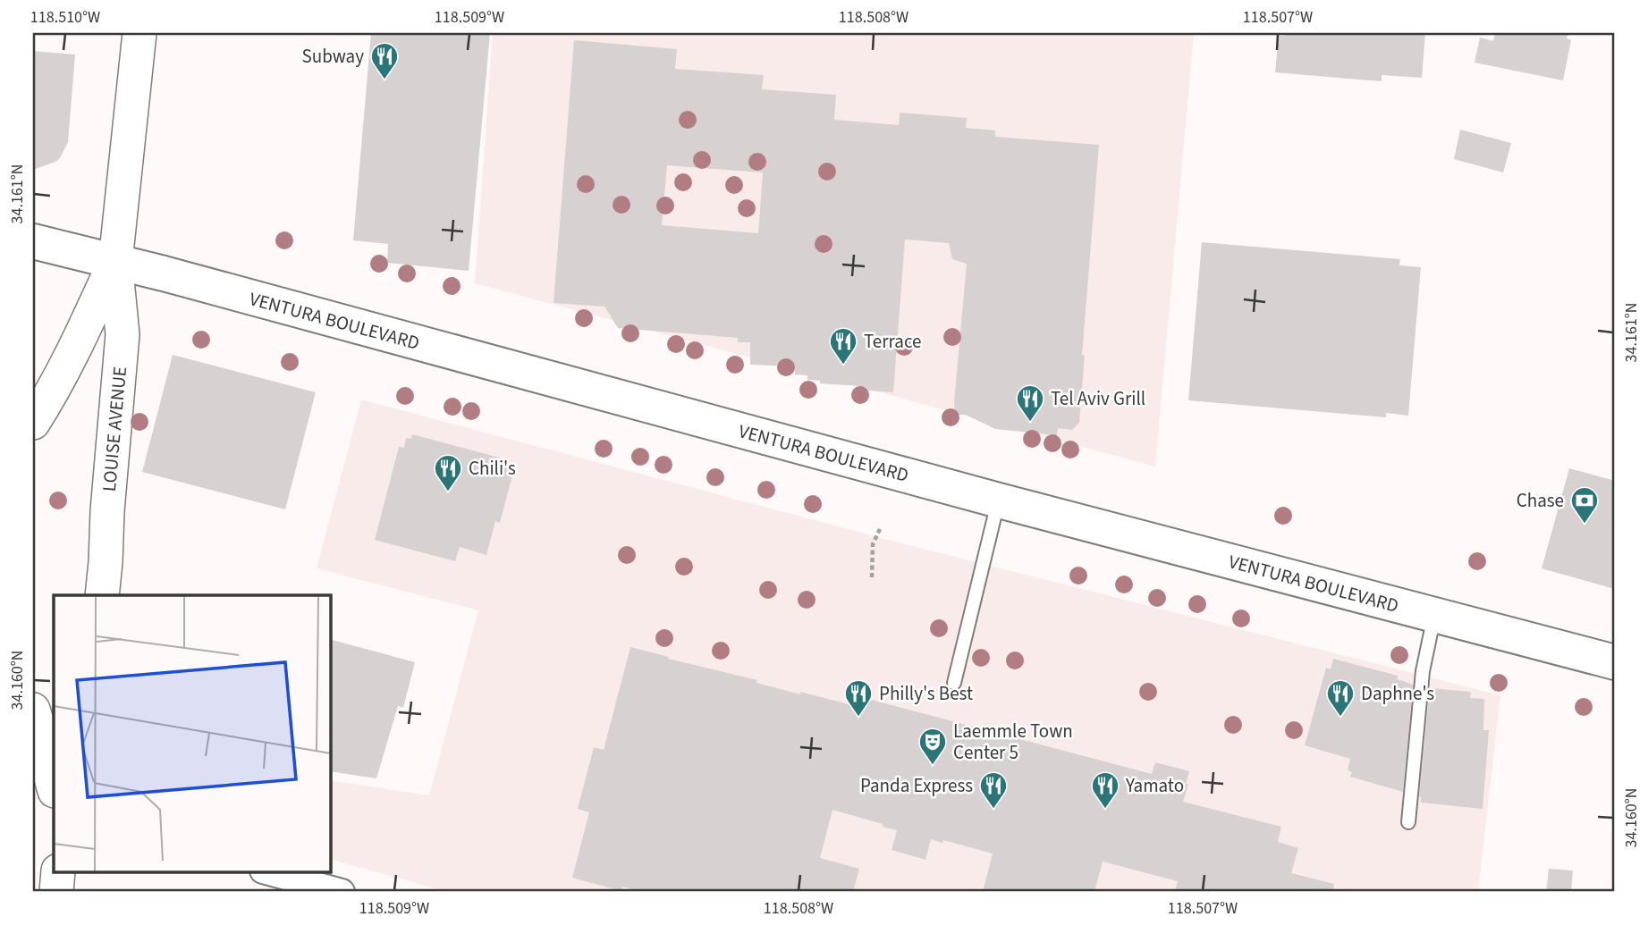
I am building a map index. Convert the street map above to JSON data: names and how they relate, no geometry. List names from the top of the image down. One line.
{"streets":{"main road":["VENTURA BOULEVARD"],"street":["LOUISE AVENUE"]},"crossings":[["VENTURA BOULEVARD","LOUISE AVENUE"]],"places":{"restaurant":["Subway","Terrace","Tel Aviv Grill","Chili's","Philly's Best","Daphne's","Panda Express","Yamato"],"bank":["Chase"],"theatre":["Laemmle Town Center 5"]},"coordinates":["118.510°W","118.509°W","118.508°W","118.507°W","34.161°N","34.160°N"]}
